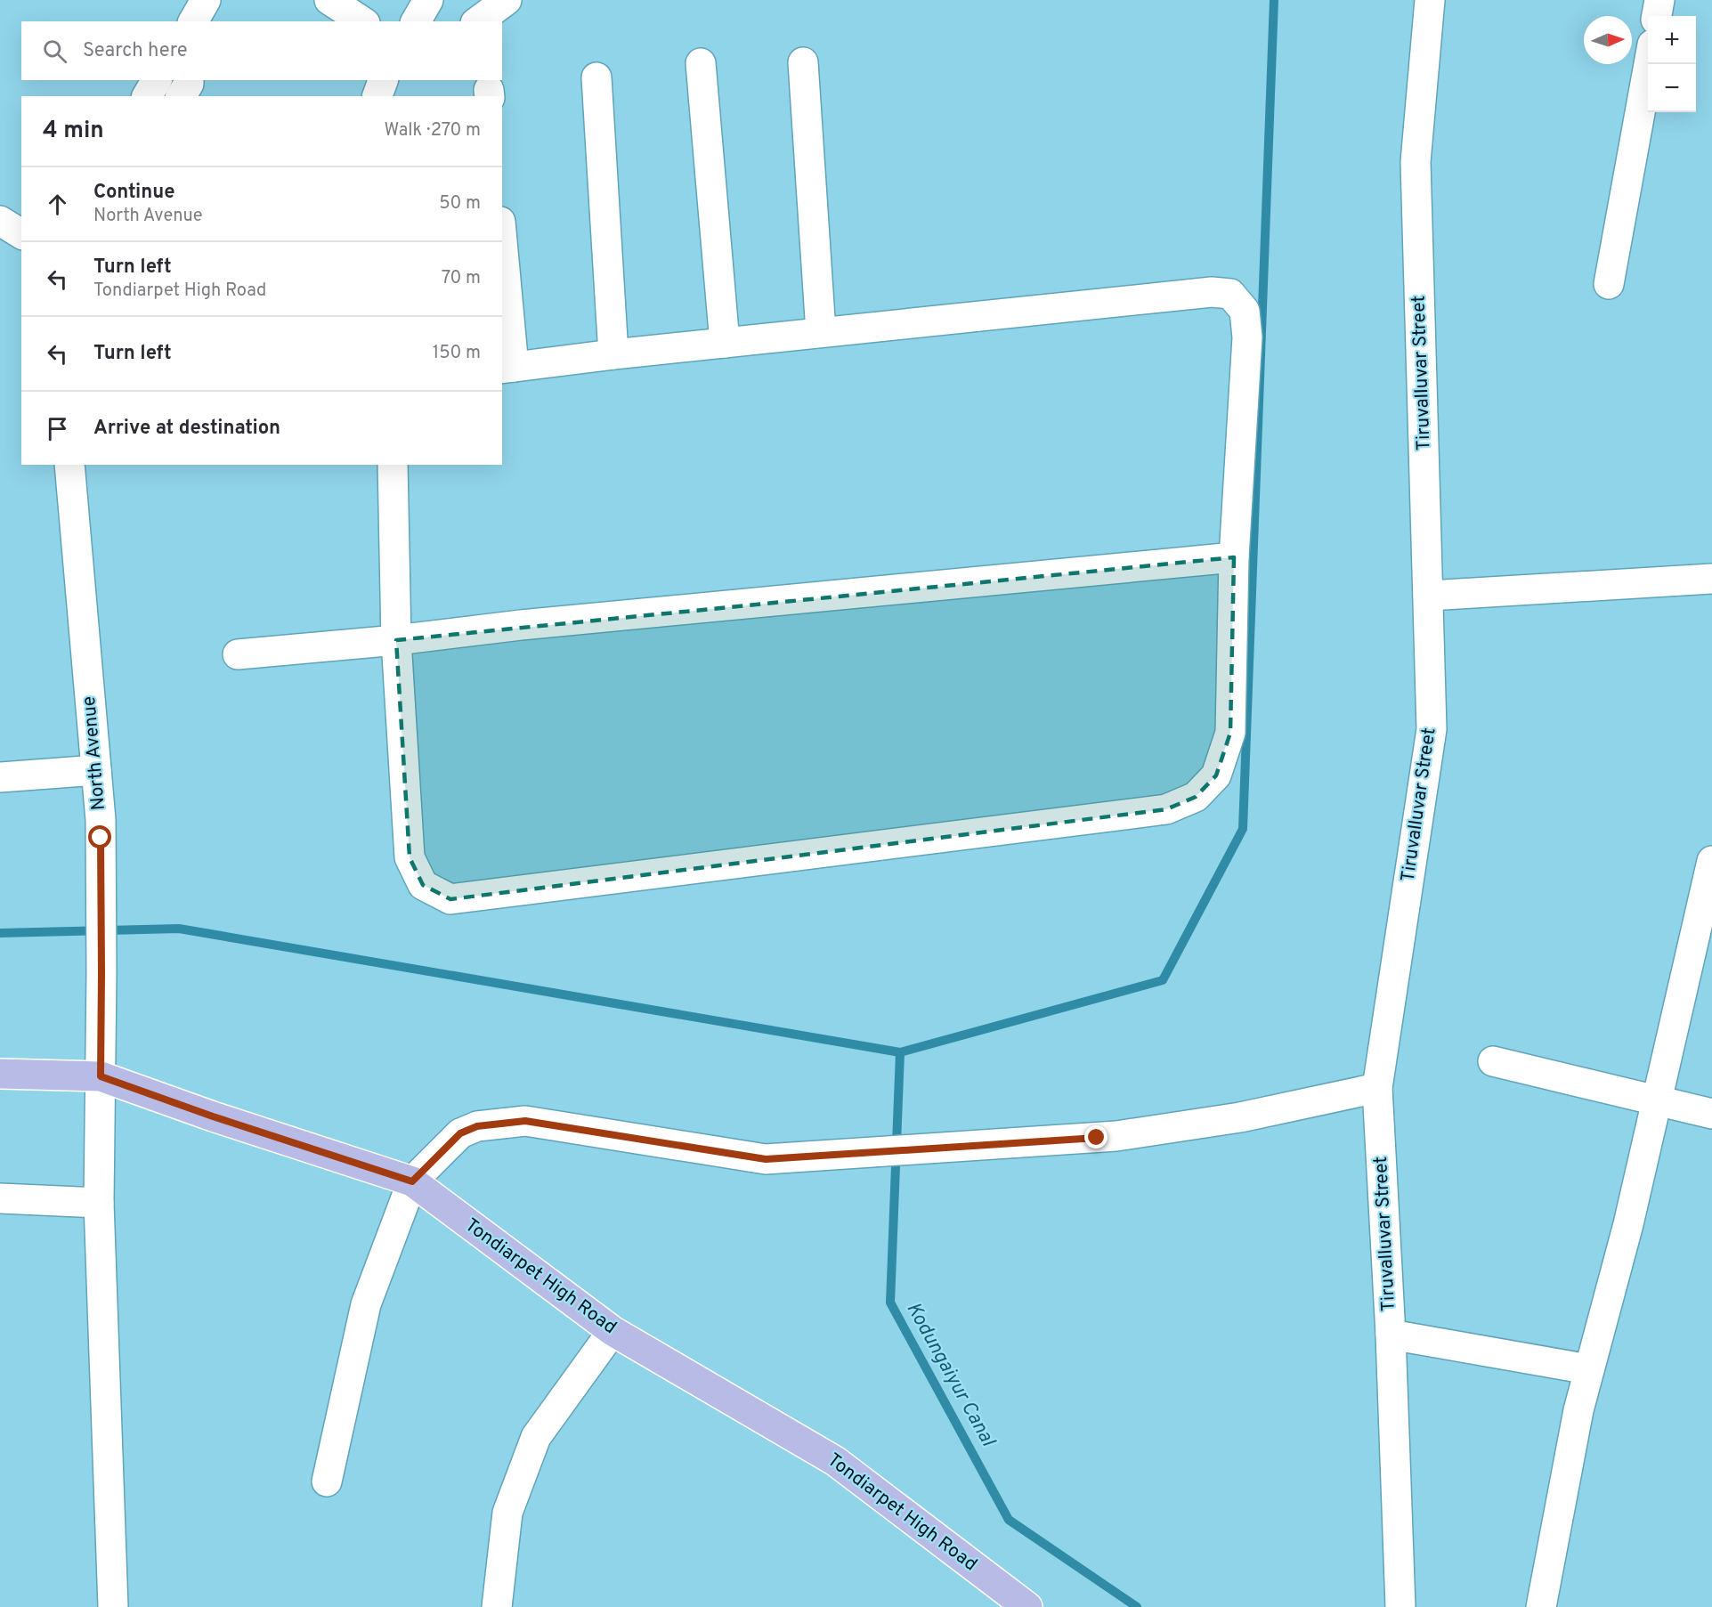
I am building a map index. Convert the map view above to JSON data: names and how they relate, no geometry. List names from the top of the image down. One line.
{"streets":{"main road":["Tondiarpet High Road"],"street":["Tiruvalluvar Street","North Avenue"]},"crossings":[["North Avenue","Tondiarpet High Road"]],"water":["Kodungaiyur Canal"],"north":"right","page":{"map_buttons":["+","−"],"search":"Search here","heading":["4 min","Walk · 270 m"],"list":[["Continue","North Avenue","50 m"],["Turn left","Tondiarpet High Road","70 m"],["Turn left","150 m"],"Arrive at destination"]}}
